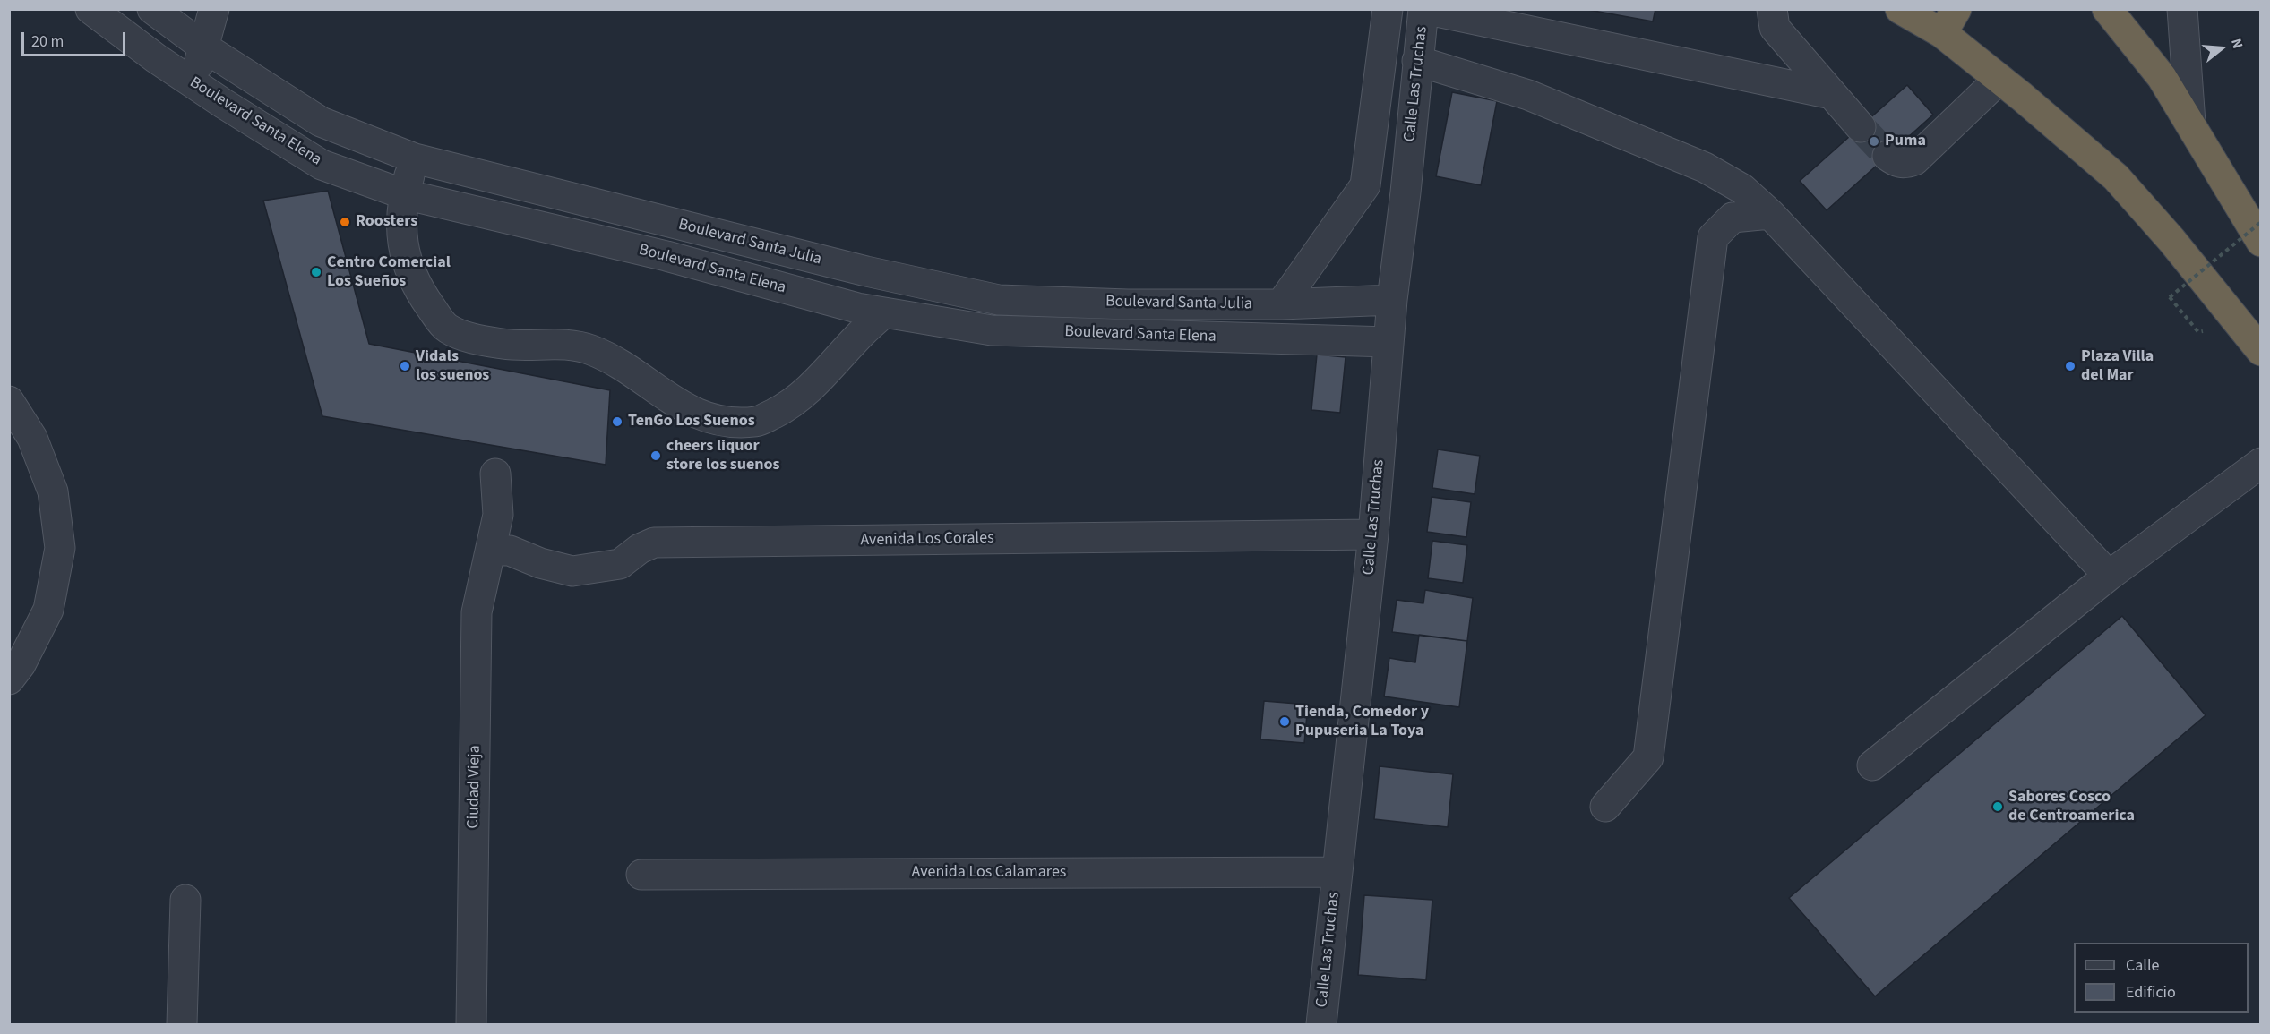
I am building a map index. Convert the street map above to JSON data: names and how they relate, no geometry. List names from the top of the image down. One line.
{"streets":{"street":["Calle Las Truchas","Boulevard Santa Elena","Boulevard Santa Julia","Avenida Los Corales","Ciudad Vieja","Avenida Los Calamares"]},"crossings":[["Calle Las Truchas","Boulevard Santa Elena"],["Calle Las Truchas","Boulevard Santa Julia"],["Calle Las Truchas","Avenida Los Corales"],["Calle Las Truchas","Avenida Los Calamares"],["Avenida Los Corales","Ciudad Vieja"]],"places":["Puma","Roosters","Centro Comercial Los Sueños","Vidals los suenos","Plaza Villa del Mar","TenGo Los Suenos","cheers liquor store los suenos","Tienda, Comedor y Pupuseria La Toya","Sabores Cosco de Centroamerica"],"legend":["Calle","Edificio"],"scale_bar":"20 m","north":"right"}
